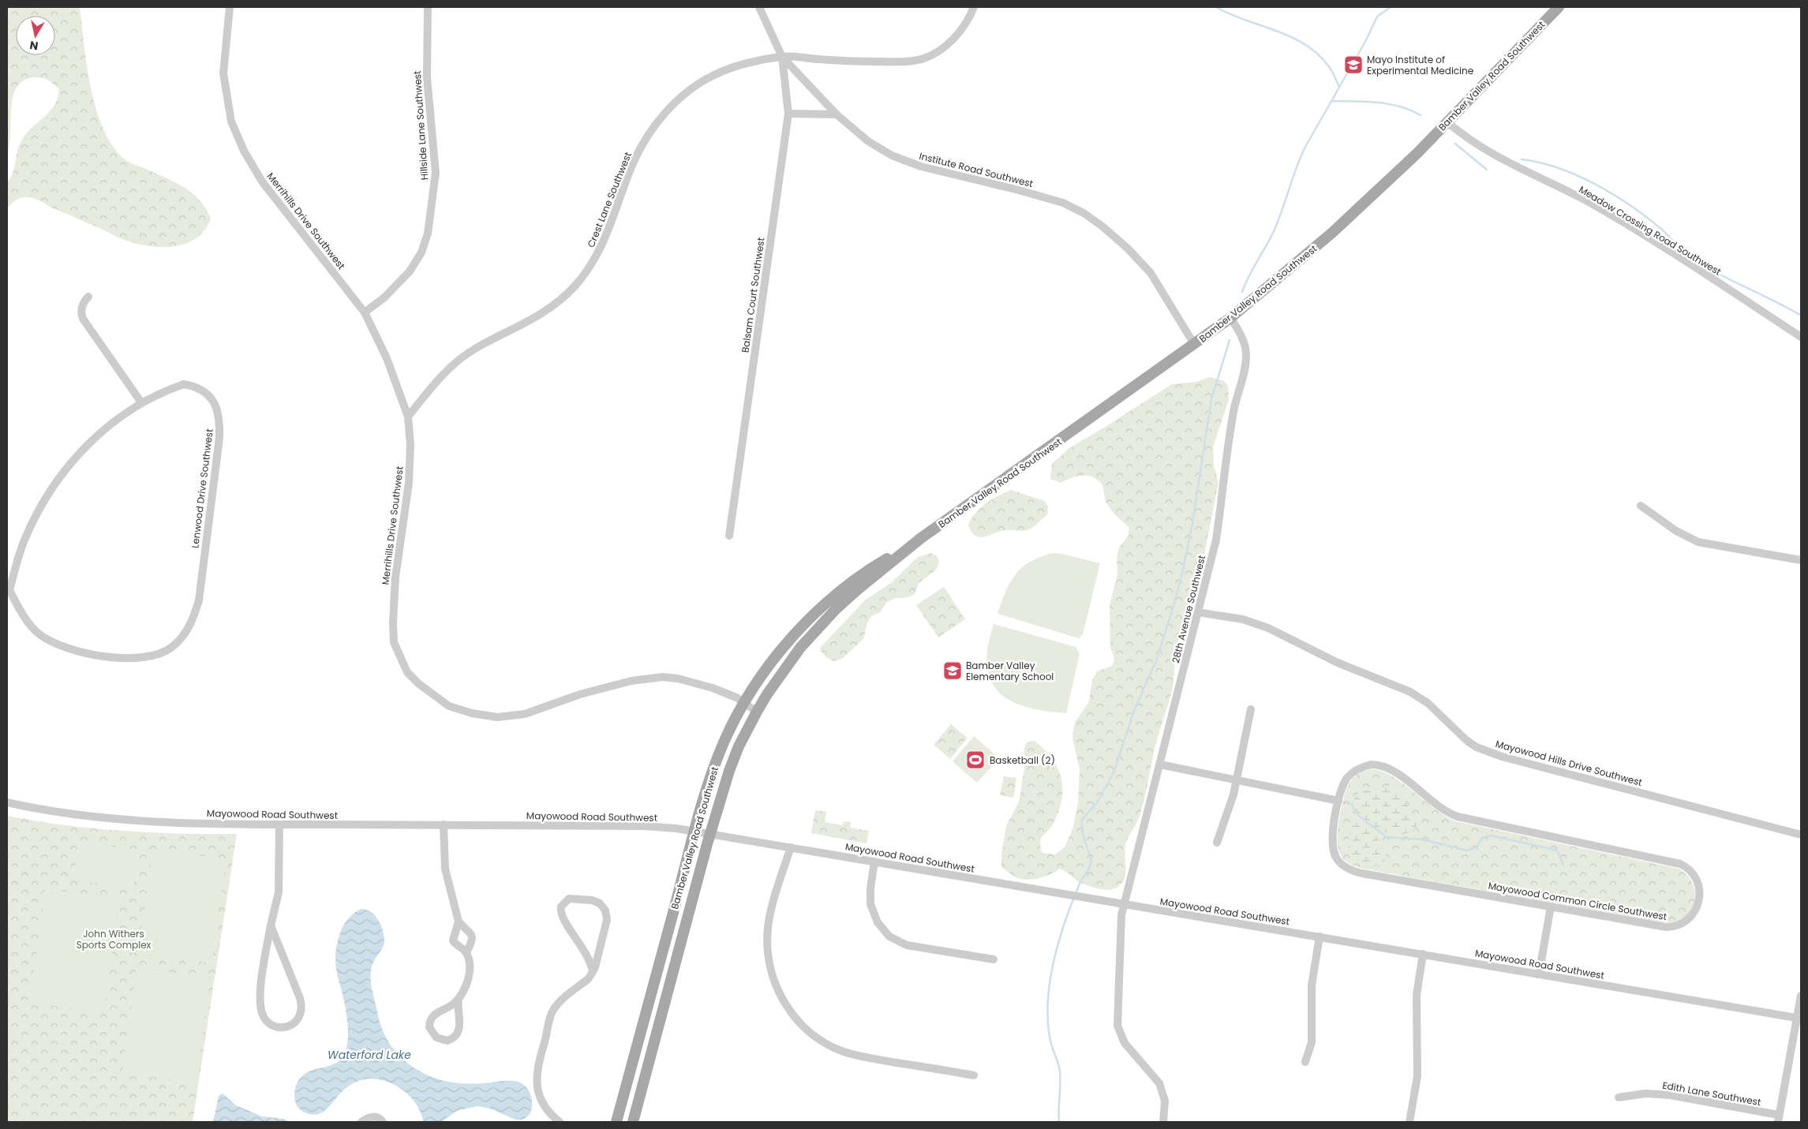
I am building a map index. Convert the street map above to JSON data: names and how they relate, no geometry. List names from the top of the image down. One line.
{"streets":{"main road":["Bamber Valley Road Southwest"],"street":["Hillside Lane Southwest","Institute Road Southwest","Crest Lane Southwest","Merrihills Drive Southwest","Meadow Crossing Road Southwest","Balsam Court Southwest","Lenwood Drive Southwest","28th Avenue Southwest","Mayowood Hills Drive Southwest","Mayowood Road Southwest","Mayowood Common Circle Southwest","Edith Lane Southwest"]},"crossings":[["Bamber Valley Road Southwest","Institute Road Southwest"],["Bamber Valley Road Southwest","Merrihills Drive Southwest"],["Bamber Valley Road Southwest","Meadow Crossing Road Southwest"],["Bamber Valley Road Southwest","28th Avenue Southwest"],["Bamber Valley Road Southwest","Mayowood Road Southwest"],["Hillside Lane Southwest","Merrihills Drive Southwest"],["Institute Road Southwest","Crest Lane Southwest"],["Institute Road Southwest","Balsam Court Southwest"],["Crest Lane Southwest","Merrihills Drive Southwest"],["Crest Lane Southwest","Balsam Court Southwest"],["28th Avenue Southwest","Mayowood Hills Drive Southwest"],["28th Avenue Southwest","Mayowood Road Southwest"]],"water":["Waterford Lake"],"parks":["John Withers Sports Complex"],"places":{"school or university":["Mayo Institute of Experimental Medicine","Bamber Valley Elementary School"],"sports":["Basketball (2)"]},"north":"bottom"}
